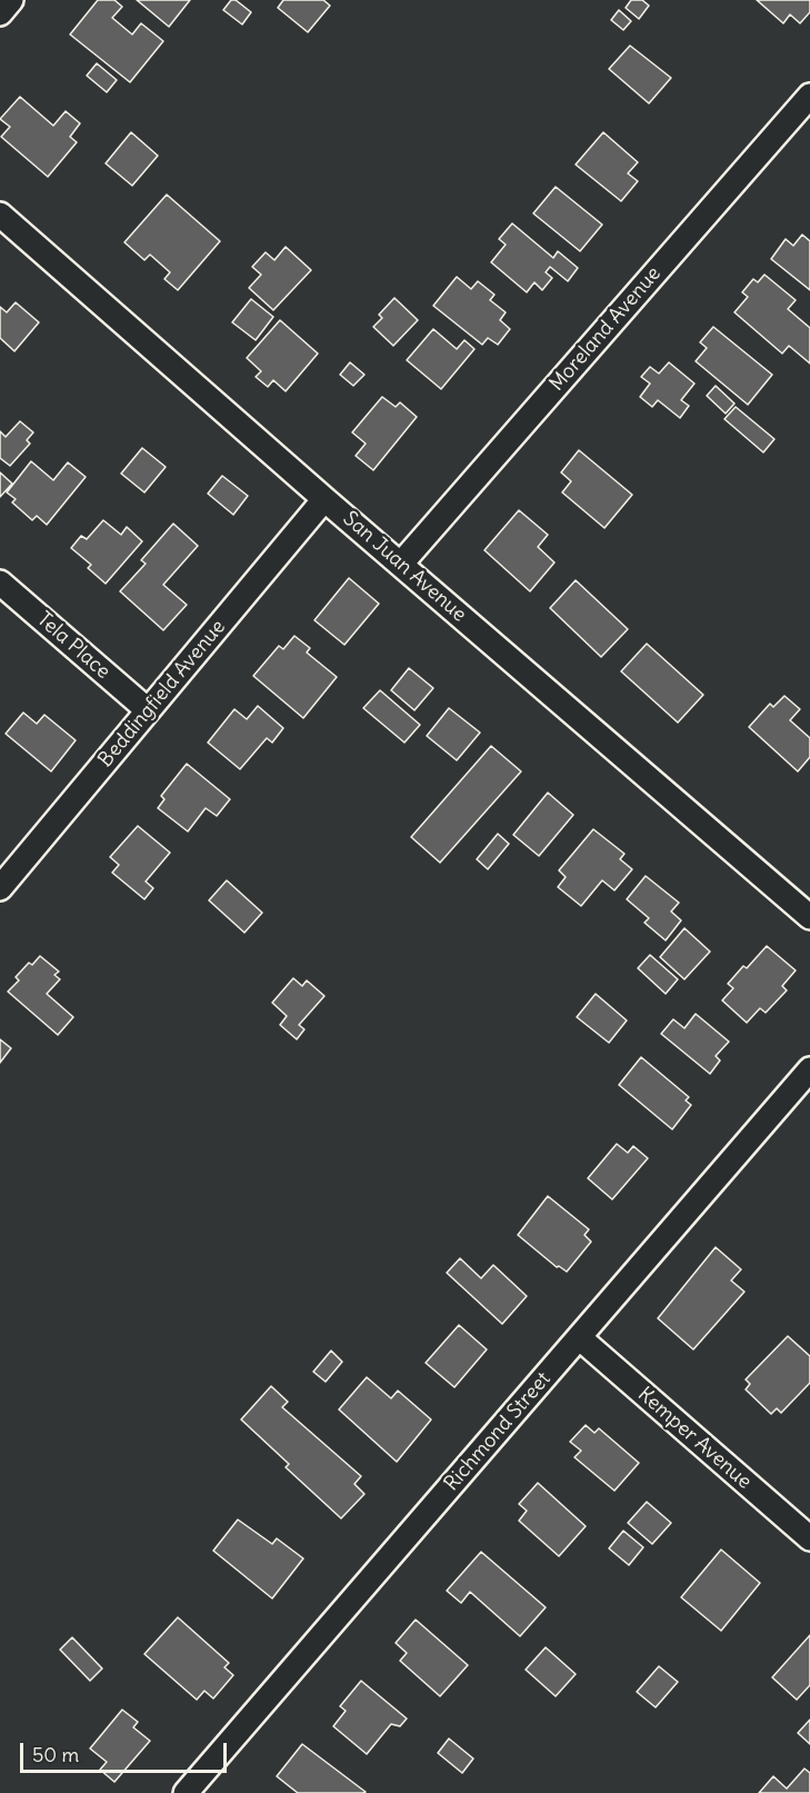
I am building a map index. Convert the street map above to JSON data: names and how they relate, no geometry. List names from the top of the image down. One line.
{"streets":{"street":["Moreland Avenue","San Juan Avenue","Tela Place","Beddingfield Avenue","Richmond Street","Kemper Avenue"]},"crossings":[["Moreland Avenue","San Juan Avenue"],["San Juan Avenue","Beddingfield Avenue"],["Tela Place","Beddingfield Avenue"],["Richmond Street","Kemper Avenue"]],"scale_bar":"50 m"}
